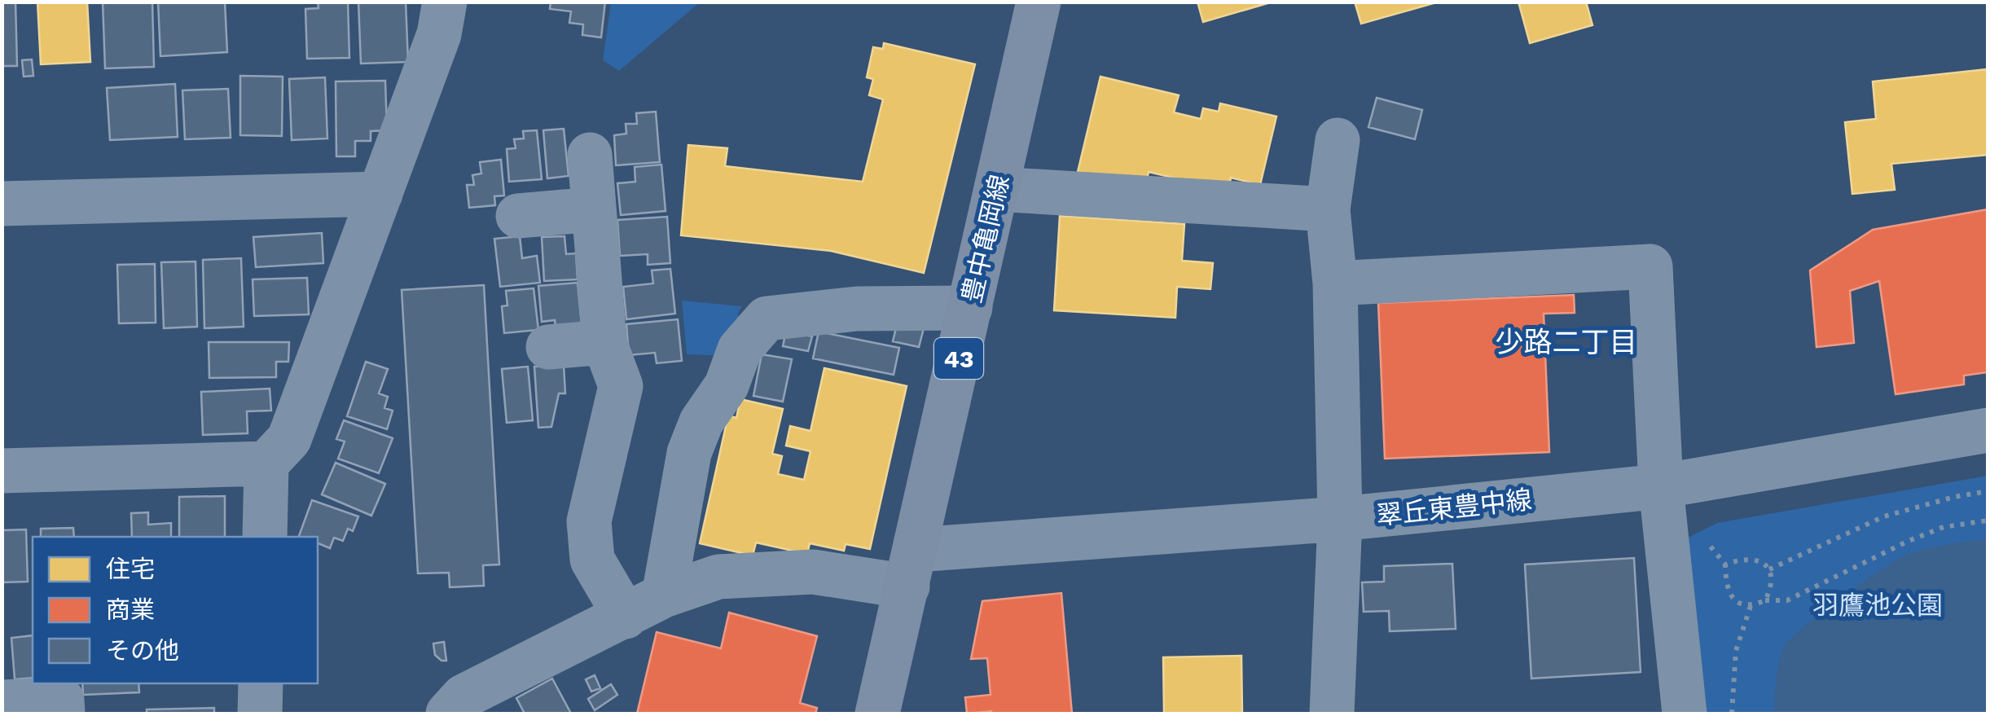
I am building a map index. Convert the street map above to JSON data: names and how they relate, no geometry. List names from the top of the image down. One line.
{"streets":{"main road":["豊中亀岡線","43"],"street":["翠丘東豊中線"]},"crossings":[["豊中亀岡線","翠丘東豊中線"]],"districts":["少路二丁目"],"parks":["羽鷹池公園"],"legend":["住宅","商業","その他"]}
